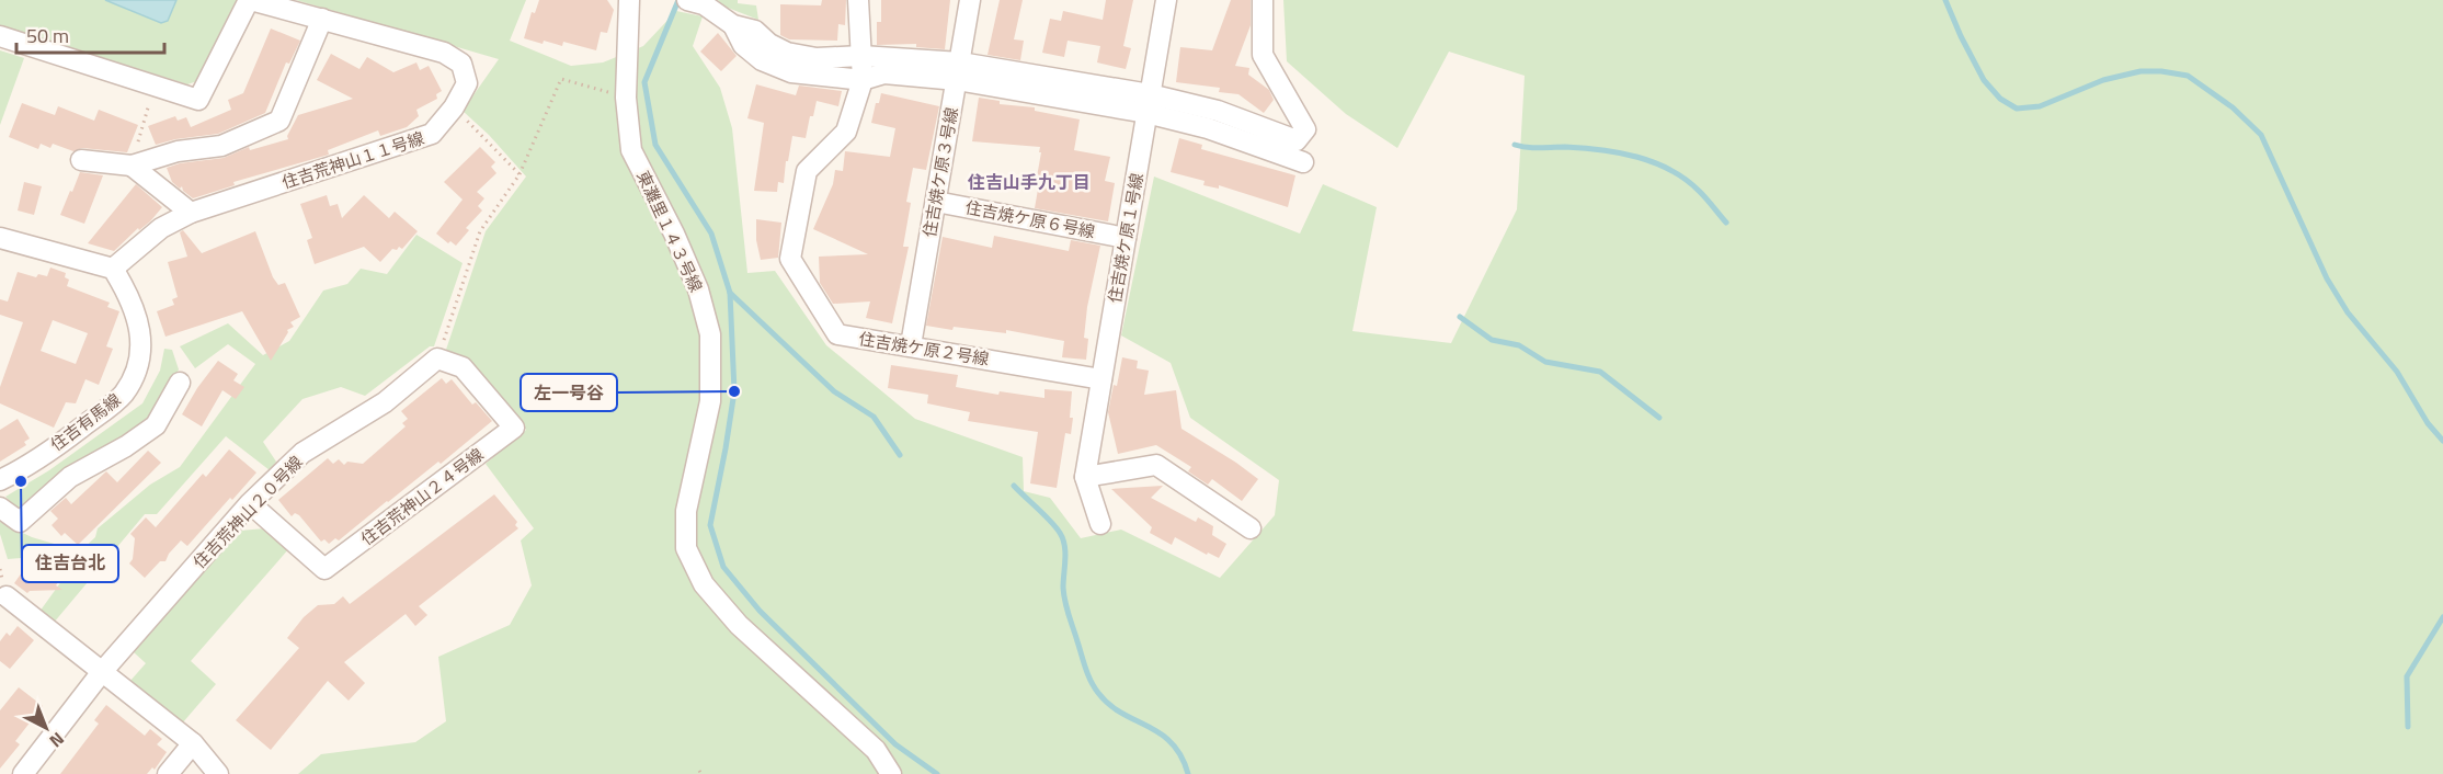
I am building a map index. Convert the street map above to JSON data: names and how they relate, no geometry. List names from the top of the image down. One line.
{"streets":{"street":["住吉荒神山１１号線","住吉焼ケ原３号線","住吉焼ケ原６号線","東灘里１４３号線","住吉焼ケ原１号線","住吉焼ケ原２号線","住吉有馬線","住吉荒神山２４号線","住吉荒神山２０号線"]},"crossings":[["住吉荒神山１１号線","住吉有馬線"],["住吉焼ケ原３号線","住吉焼ケ原６号線"],["住吉焼ケ原３号線","住吉焼ケ原２号線"],["住吉焼ケ原６号線","住吉焼ケ原１号線"],["住吉焼ケ原１号線","住吉焼ケ原２号線"],["住吉荒神山２４号線","住吉荒神山２０号線"]],"districts":["住吉山手九丁目"],"places":["左一号谷","住吉台北"],"scale_bar":"50 m","north":"bottom right"}
